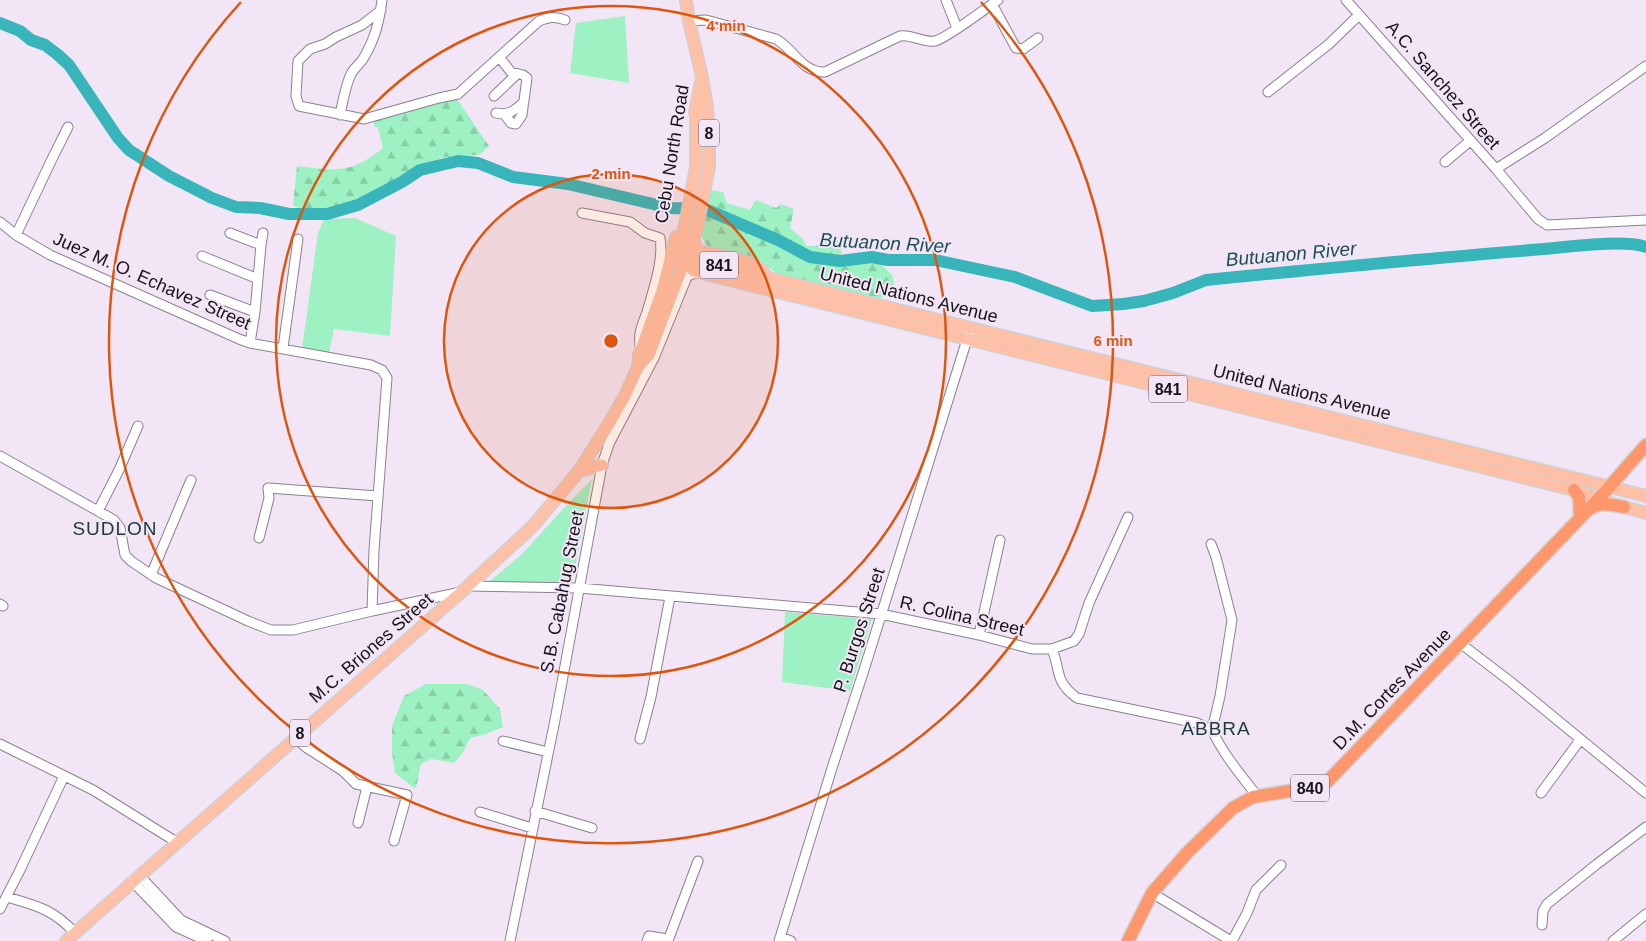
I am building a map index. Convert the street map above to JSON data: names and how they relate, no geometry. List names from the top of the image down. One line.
{"streets":{"highway":["D.M. Cortes Avenue","840"],"main road":["8","Cebu North Road","841","United Nations Avenue","M.C. Briones Street"],"street":["A.C. Sanchez Street","Juez M. O. Echavez Street","S.B. Cabahug Street","R. Colina Street","P. Burgos Street"]},"crossings":[["8","Cebu North Road"],["Cebu North Road","841"],["Cebu North Road","M.C. Briones Street"],["841","United Nations Avenue"],["841","M.C. Briones Street"],["Juez M. O. Echavez Street","R. Colina Street"],["United Nations Avenue","S.B. Cabahug Street"],["United Nations Avenue","P. Burgos Street"],["United Nations Avenue","M.C. Briones Street"],["United Nations Avenue","D.M. Cortes Avenue"],["S.B. Cabahug Street","R. Colina Street"],["R. Colina Street","P. Burgos Street"],["R. Colina Street","M.C. Briones Street"]],"districts":["SUDLON","ABBRA"],"water":["Butuanon River"],"rings":["4 min","2 min","6 min"]}
